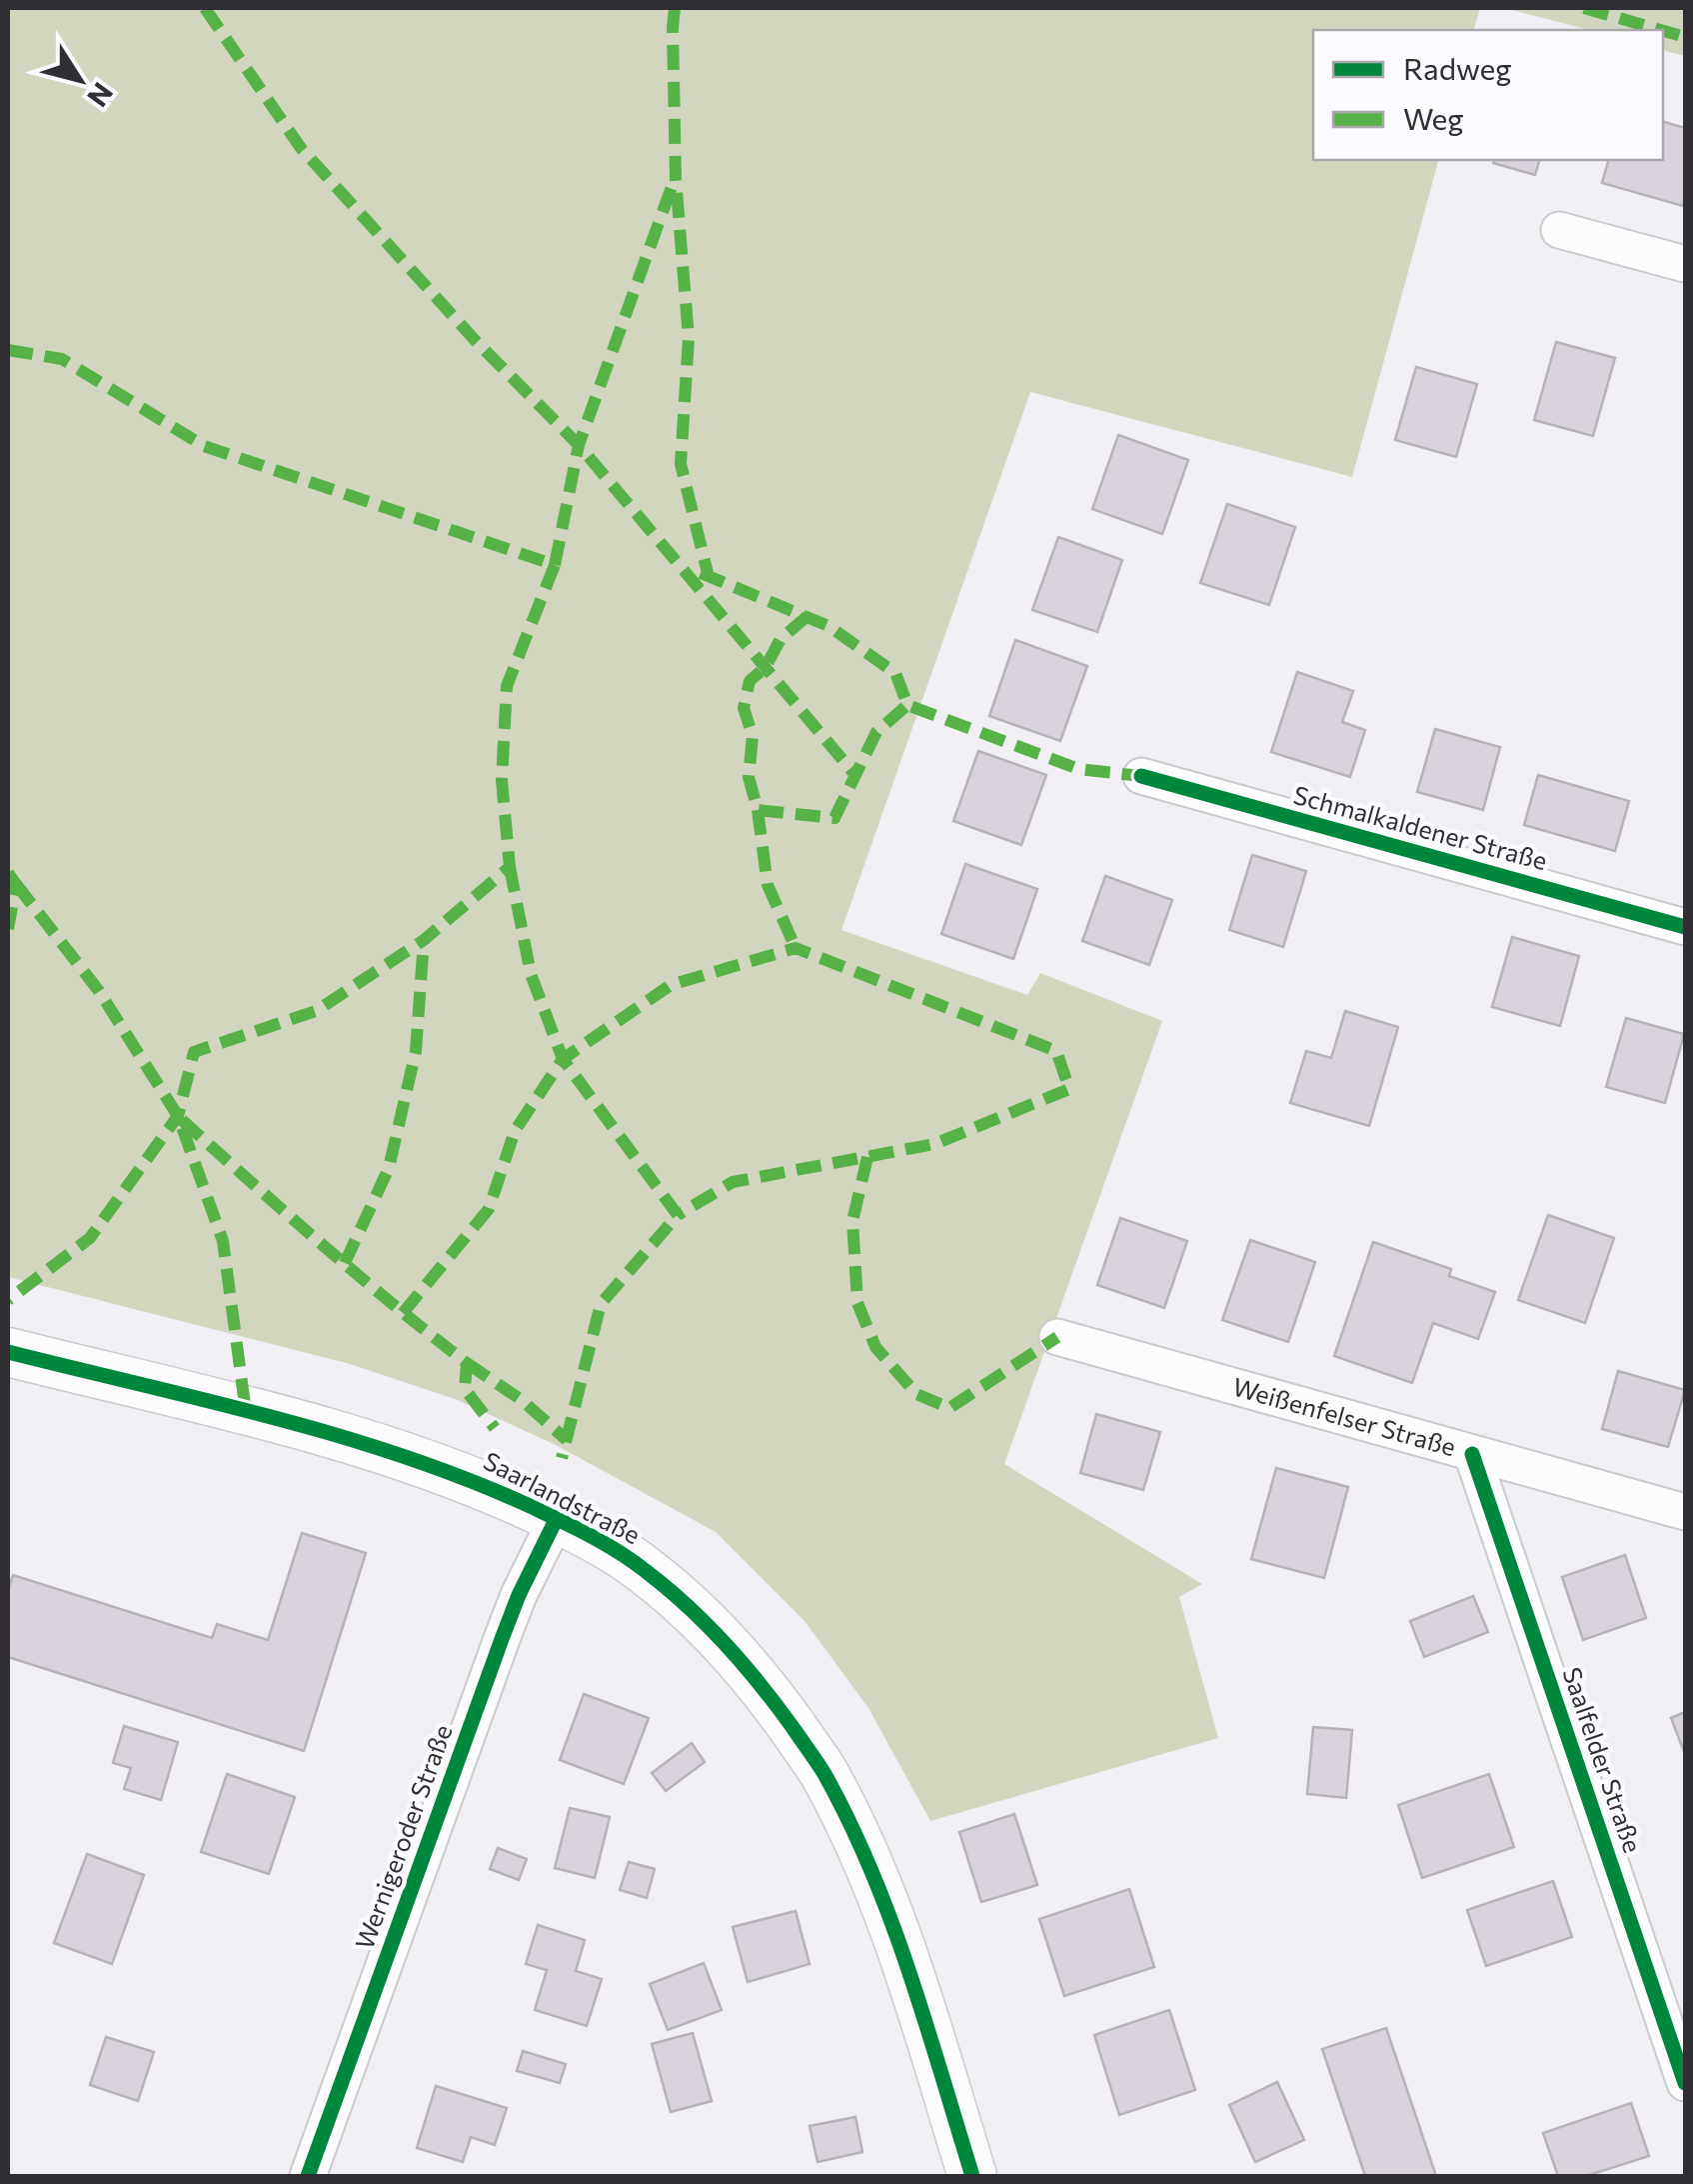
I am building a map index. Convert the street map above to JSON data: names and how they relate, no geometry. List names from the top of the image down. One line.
{"streets":{"street":["Schmalkaldener Straße","Weißenfelser Straße","Saarlandstraße","Saalfelder Straße","Wernigeroder Straße"]},"crossings":[["Weißenfelser Straße","Saalfelder Straße"],["Saarlandstraße","Wernigeroder Straße"]],"legend":["Radweg","Weg"],"north":"bottom right"}
